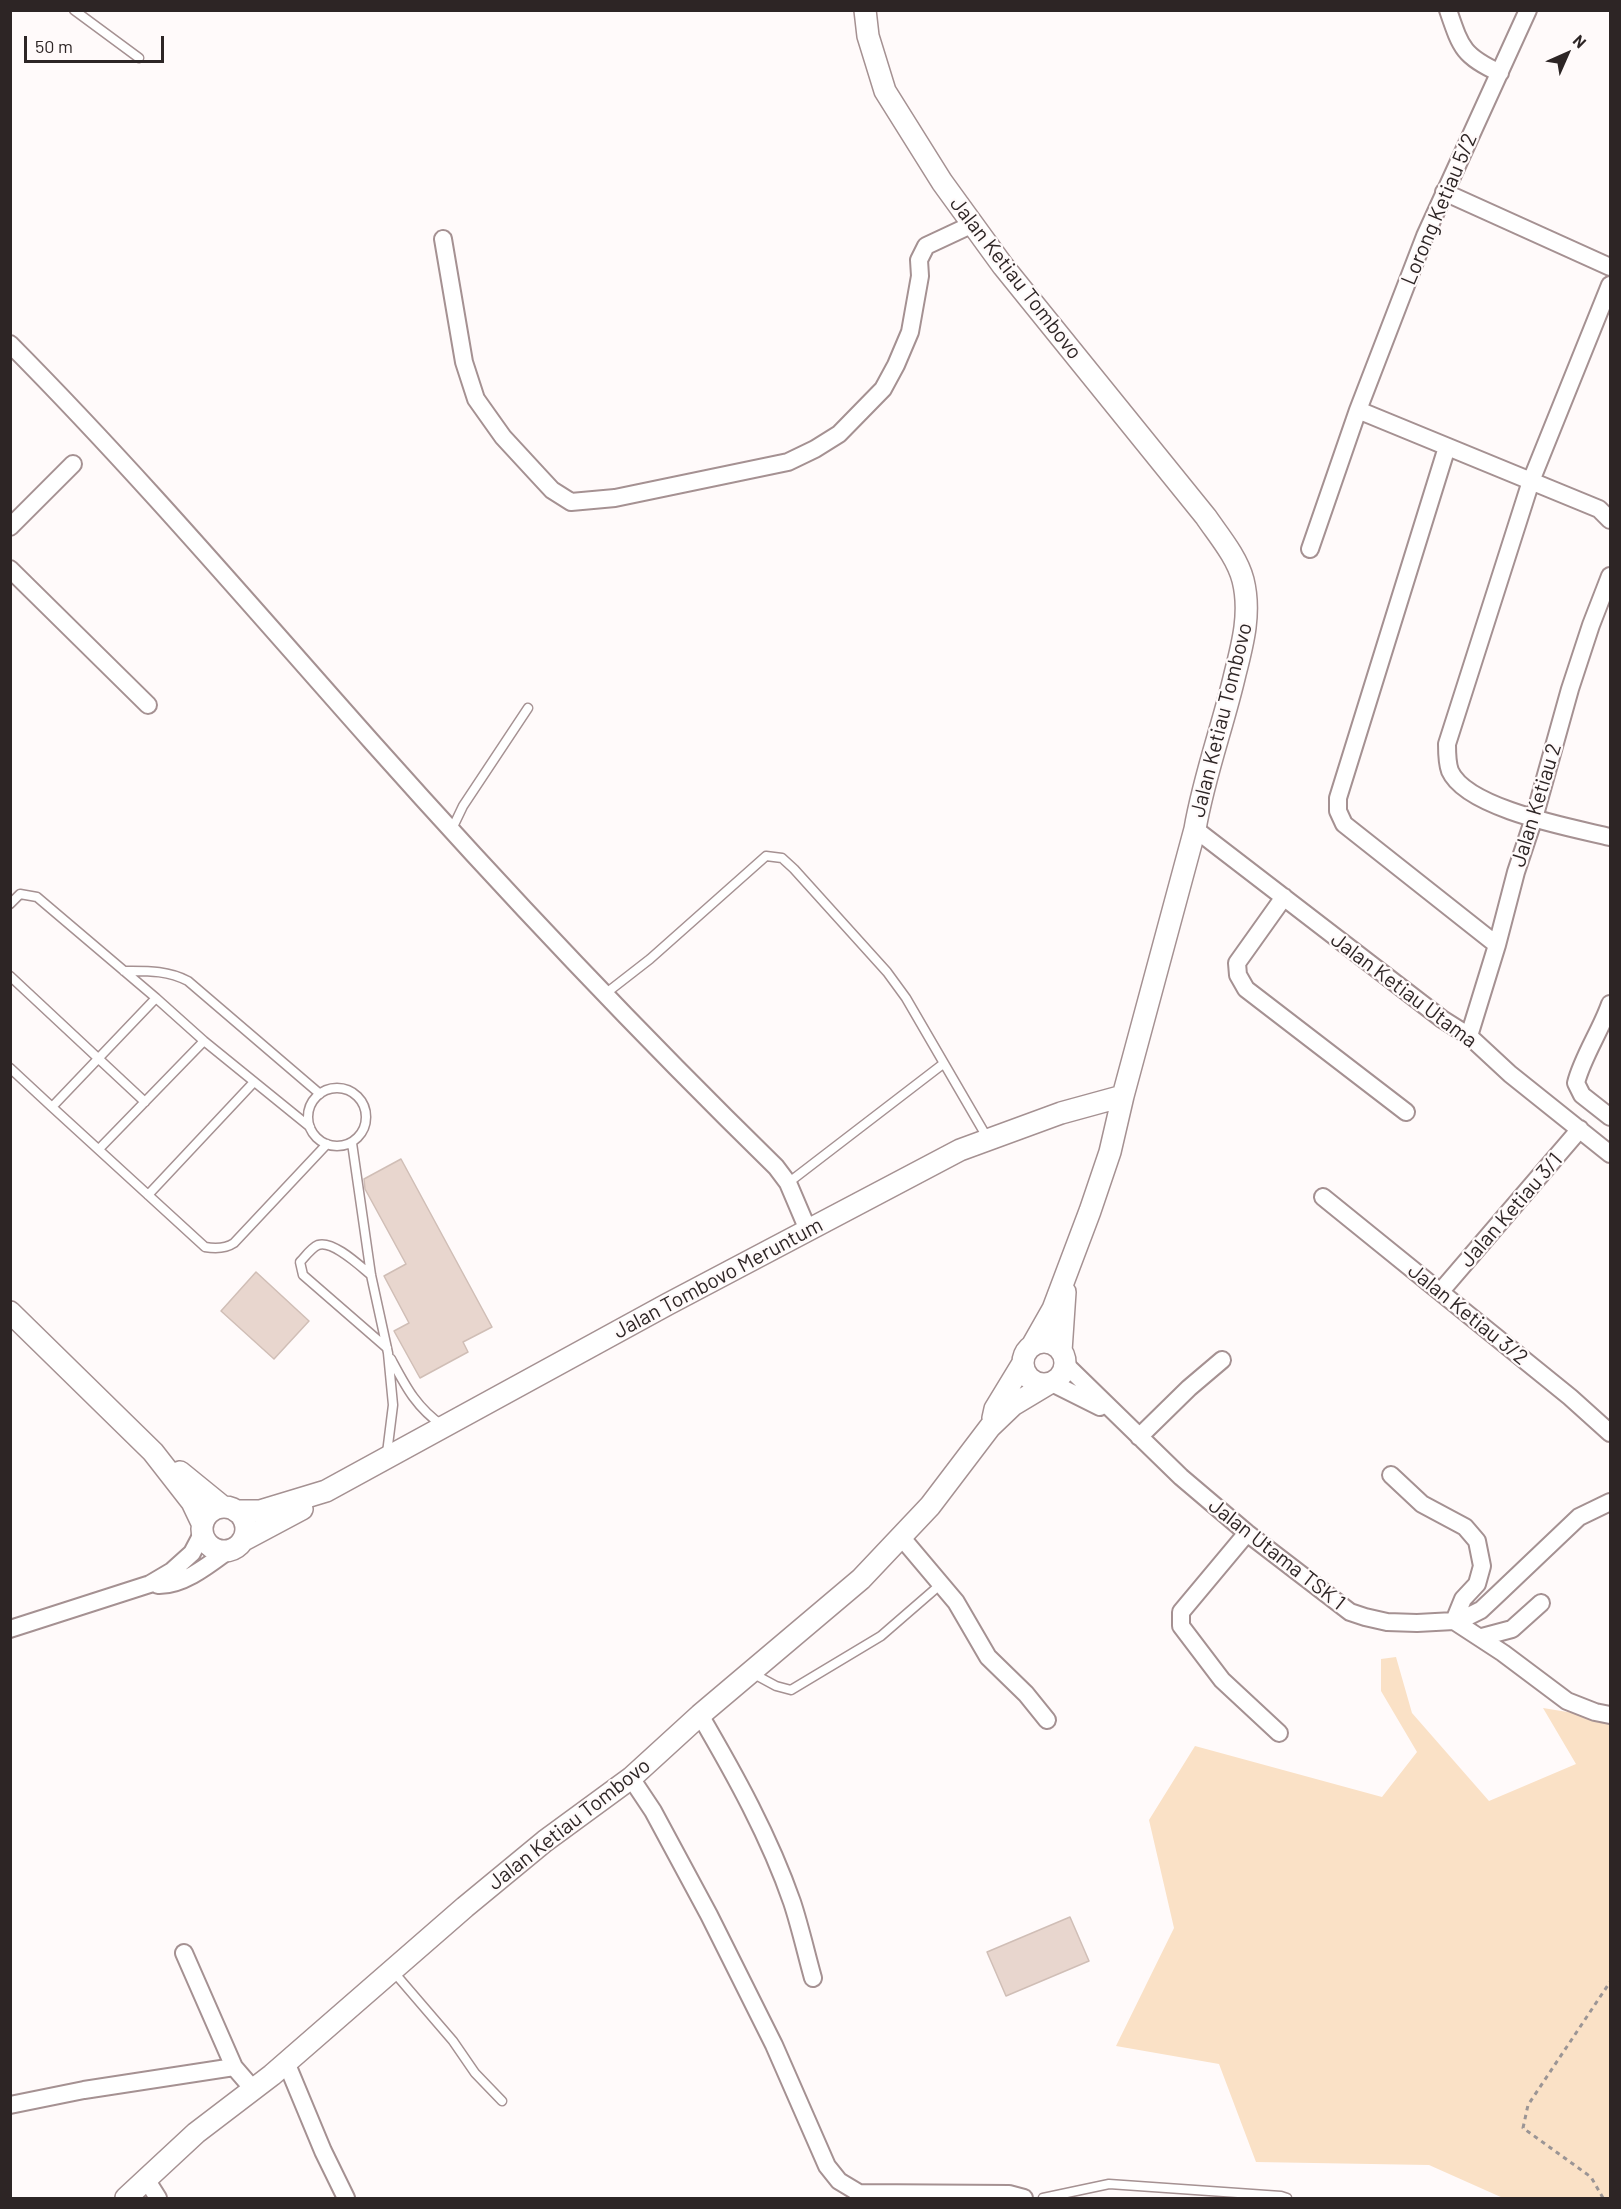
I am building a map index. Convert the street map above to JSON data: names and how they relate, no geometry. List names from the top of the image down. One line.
{"streets":{"street":["Lorong Ketiau 5/2","Jalan Ketiau Tombovo","Jalan Ketiau 2","Jalan Ketiau Utama","Jalan Ketiau 3/1","Jalan Tombovo Meruntum","Jalan Ketiau 3/2","Jalan Utama TSK 1"]},"crossings":[["Jalan Ketiau Tombovo","Jalan Ketiau Utama"],["Jalan Ketiau Tombovo","Jalan Tombovo Meruntum"],["Jalan Ketiau 2","Jalan Ketiau Utama"],["Jalan Ketiau Utama","Jalan Ketiau 3/1"],["Jalan Ketiau 3/1","Jalan Ketiau 3/2"]],"scale_bar":"50 m","north":"top right"}
